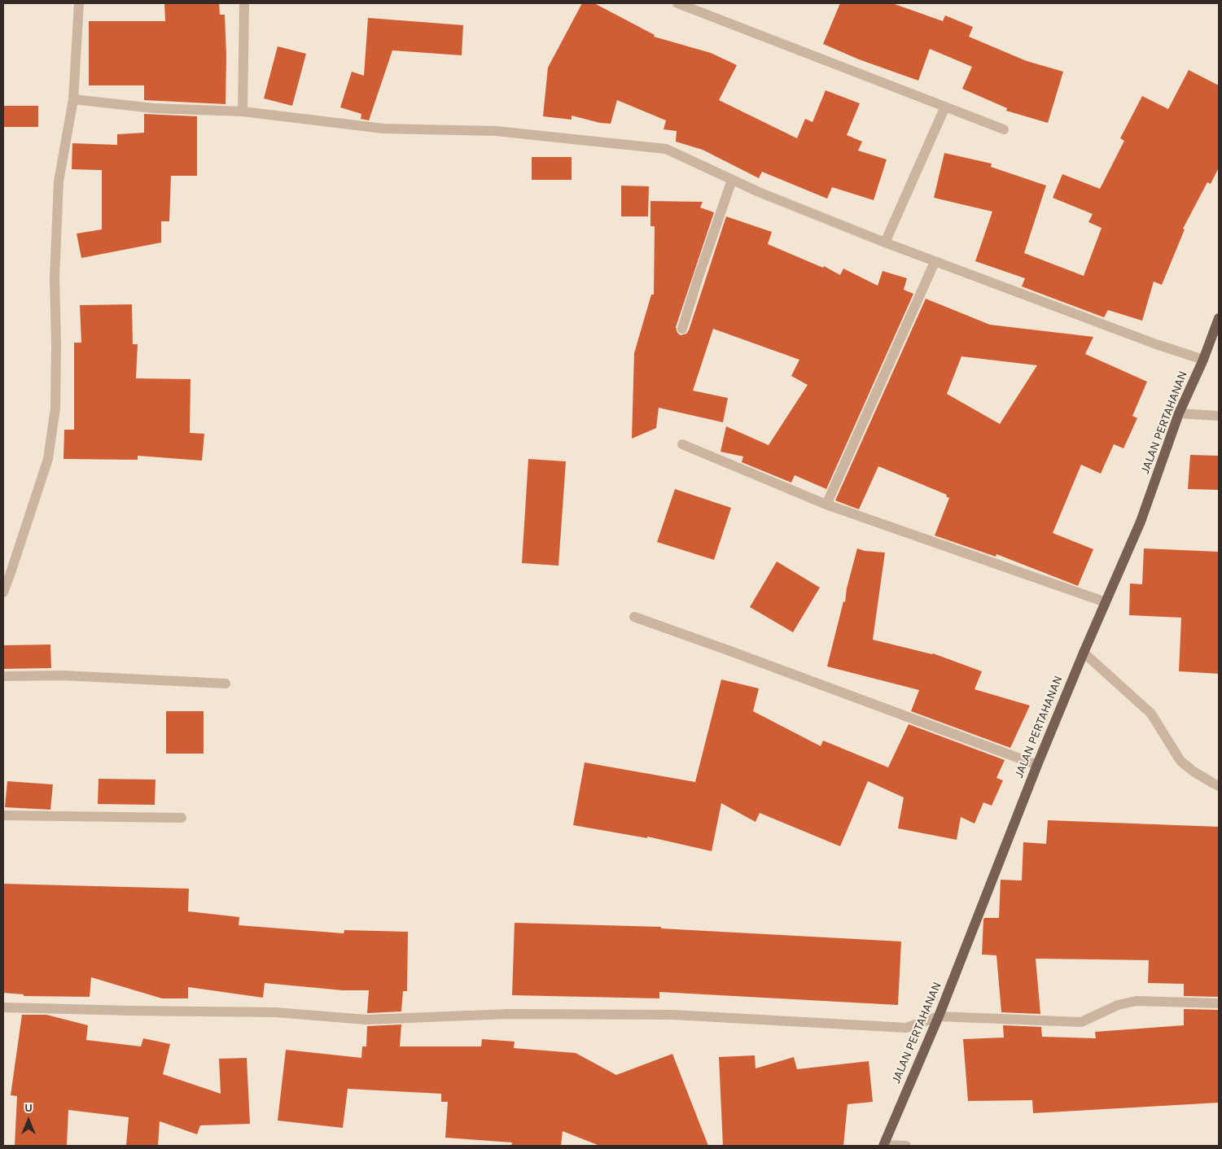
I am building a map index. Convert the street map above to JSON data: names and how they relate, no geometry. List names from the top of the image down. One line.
{"streets":{"main road":["JALAN PERTAHANAN"]},"north":"top"}
